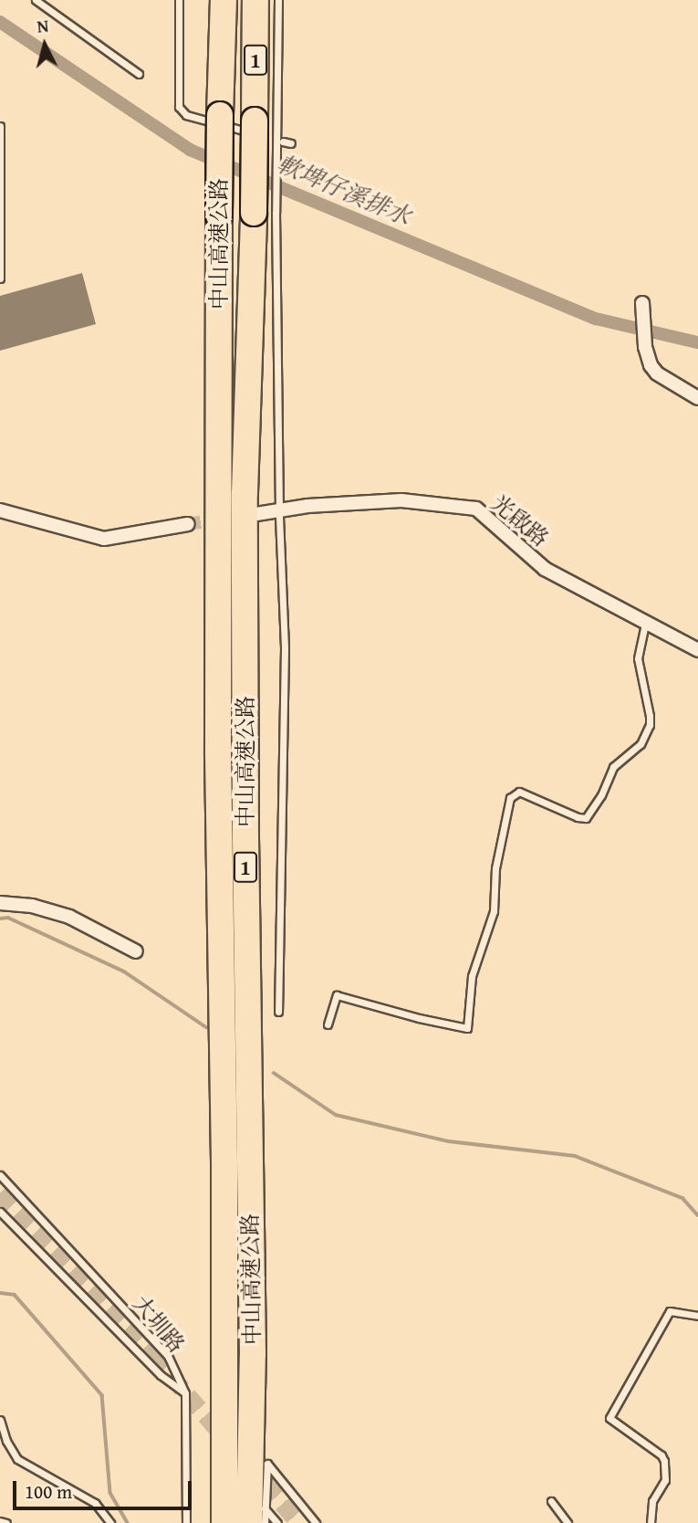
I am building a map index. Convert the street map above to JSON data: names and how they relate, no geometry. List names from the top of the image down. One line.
{"streets":{"highway":["1","中山高速公路"],"street":["光啟路"],"lane":["大圳路"]},"water":["軟埤仔溪排水"],"scale_bar":"100 m","north":"top"}
